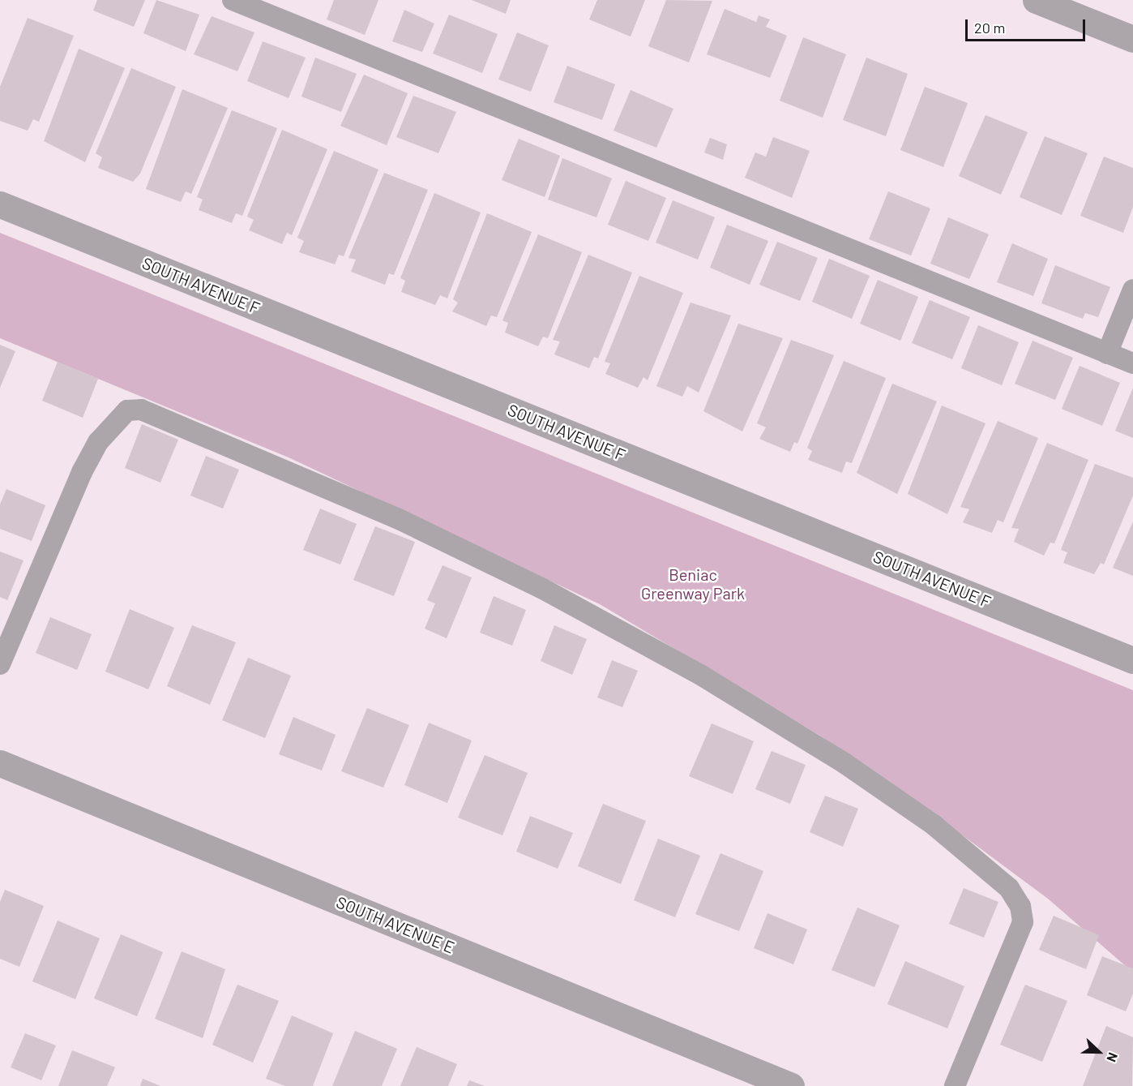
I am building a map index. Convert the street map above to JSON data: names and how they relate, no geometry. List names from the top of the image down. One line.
{"streets":{"street":["SOUTH AVENUE F","SOUTH AVENUE E"]},"parks":["Beniac Greenway Park"],"scale_bar":"20 m","north":"right"}
